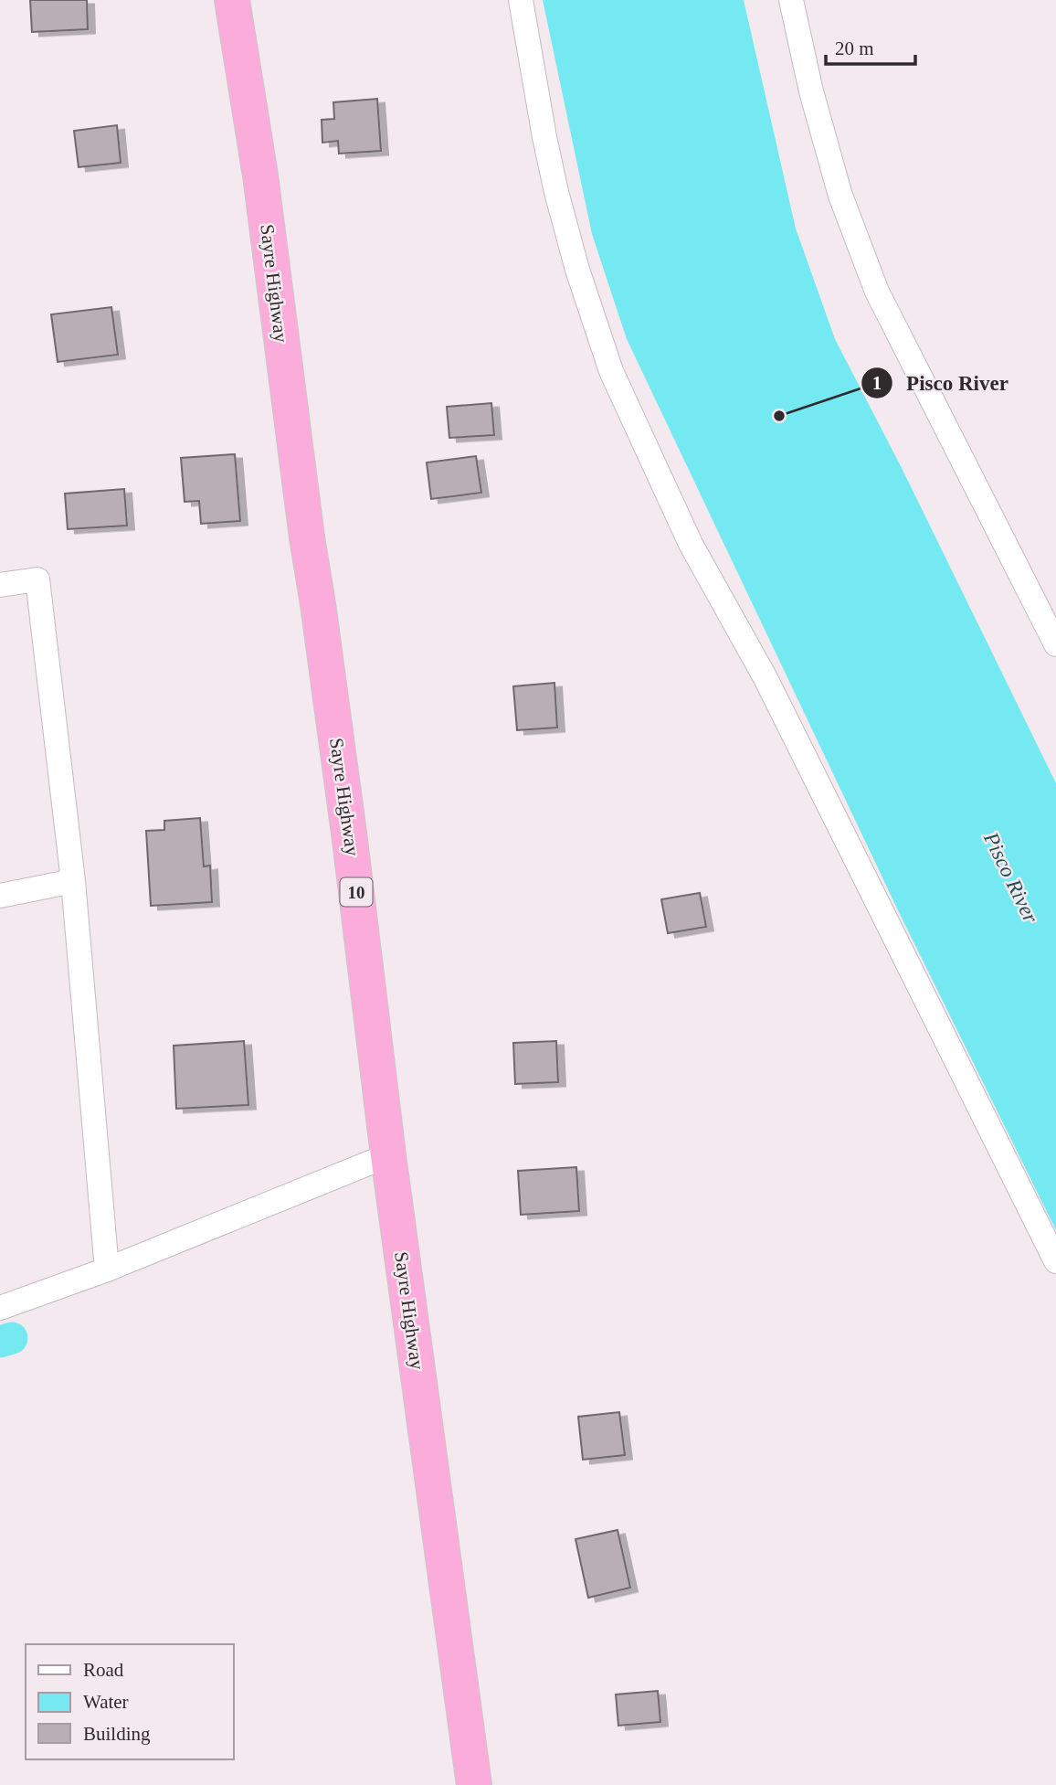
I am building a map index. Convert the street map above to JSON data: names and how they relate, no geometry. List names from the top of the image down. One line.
{"streets":{"highway":["Sayre Highway","10"]},"water":["Pisco River"],"places":["Pisco River"],"legend":["Road","Water","Building"],"scale_bar":"20 m"}
